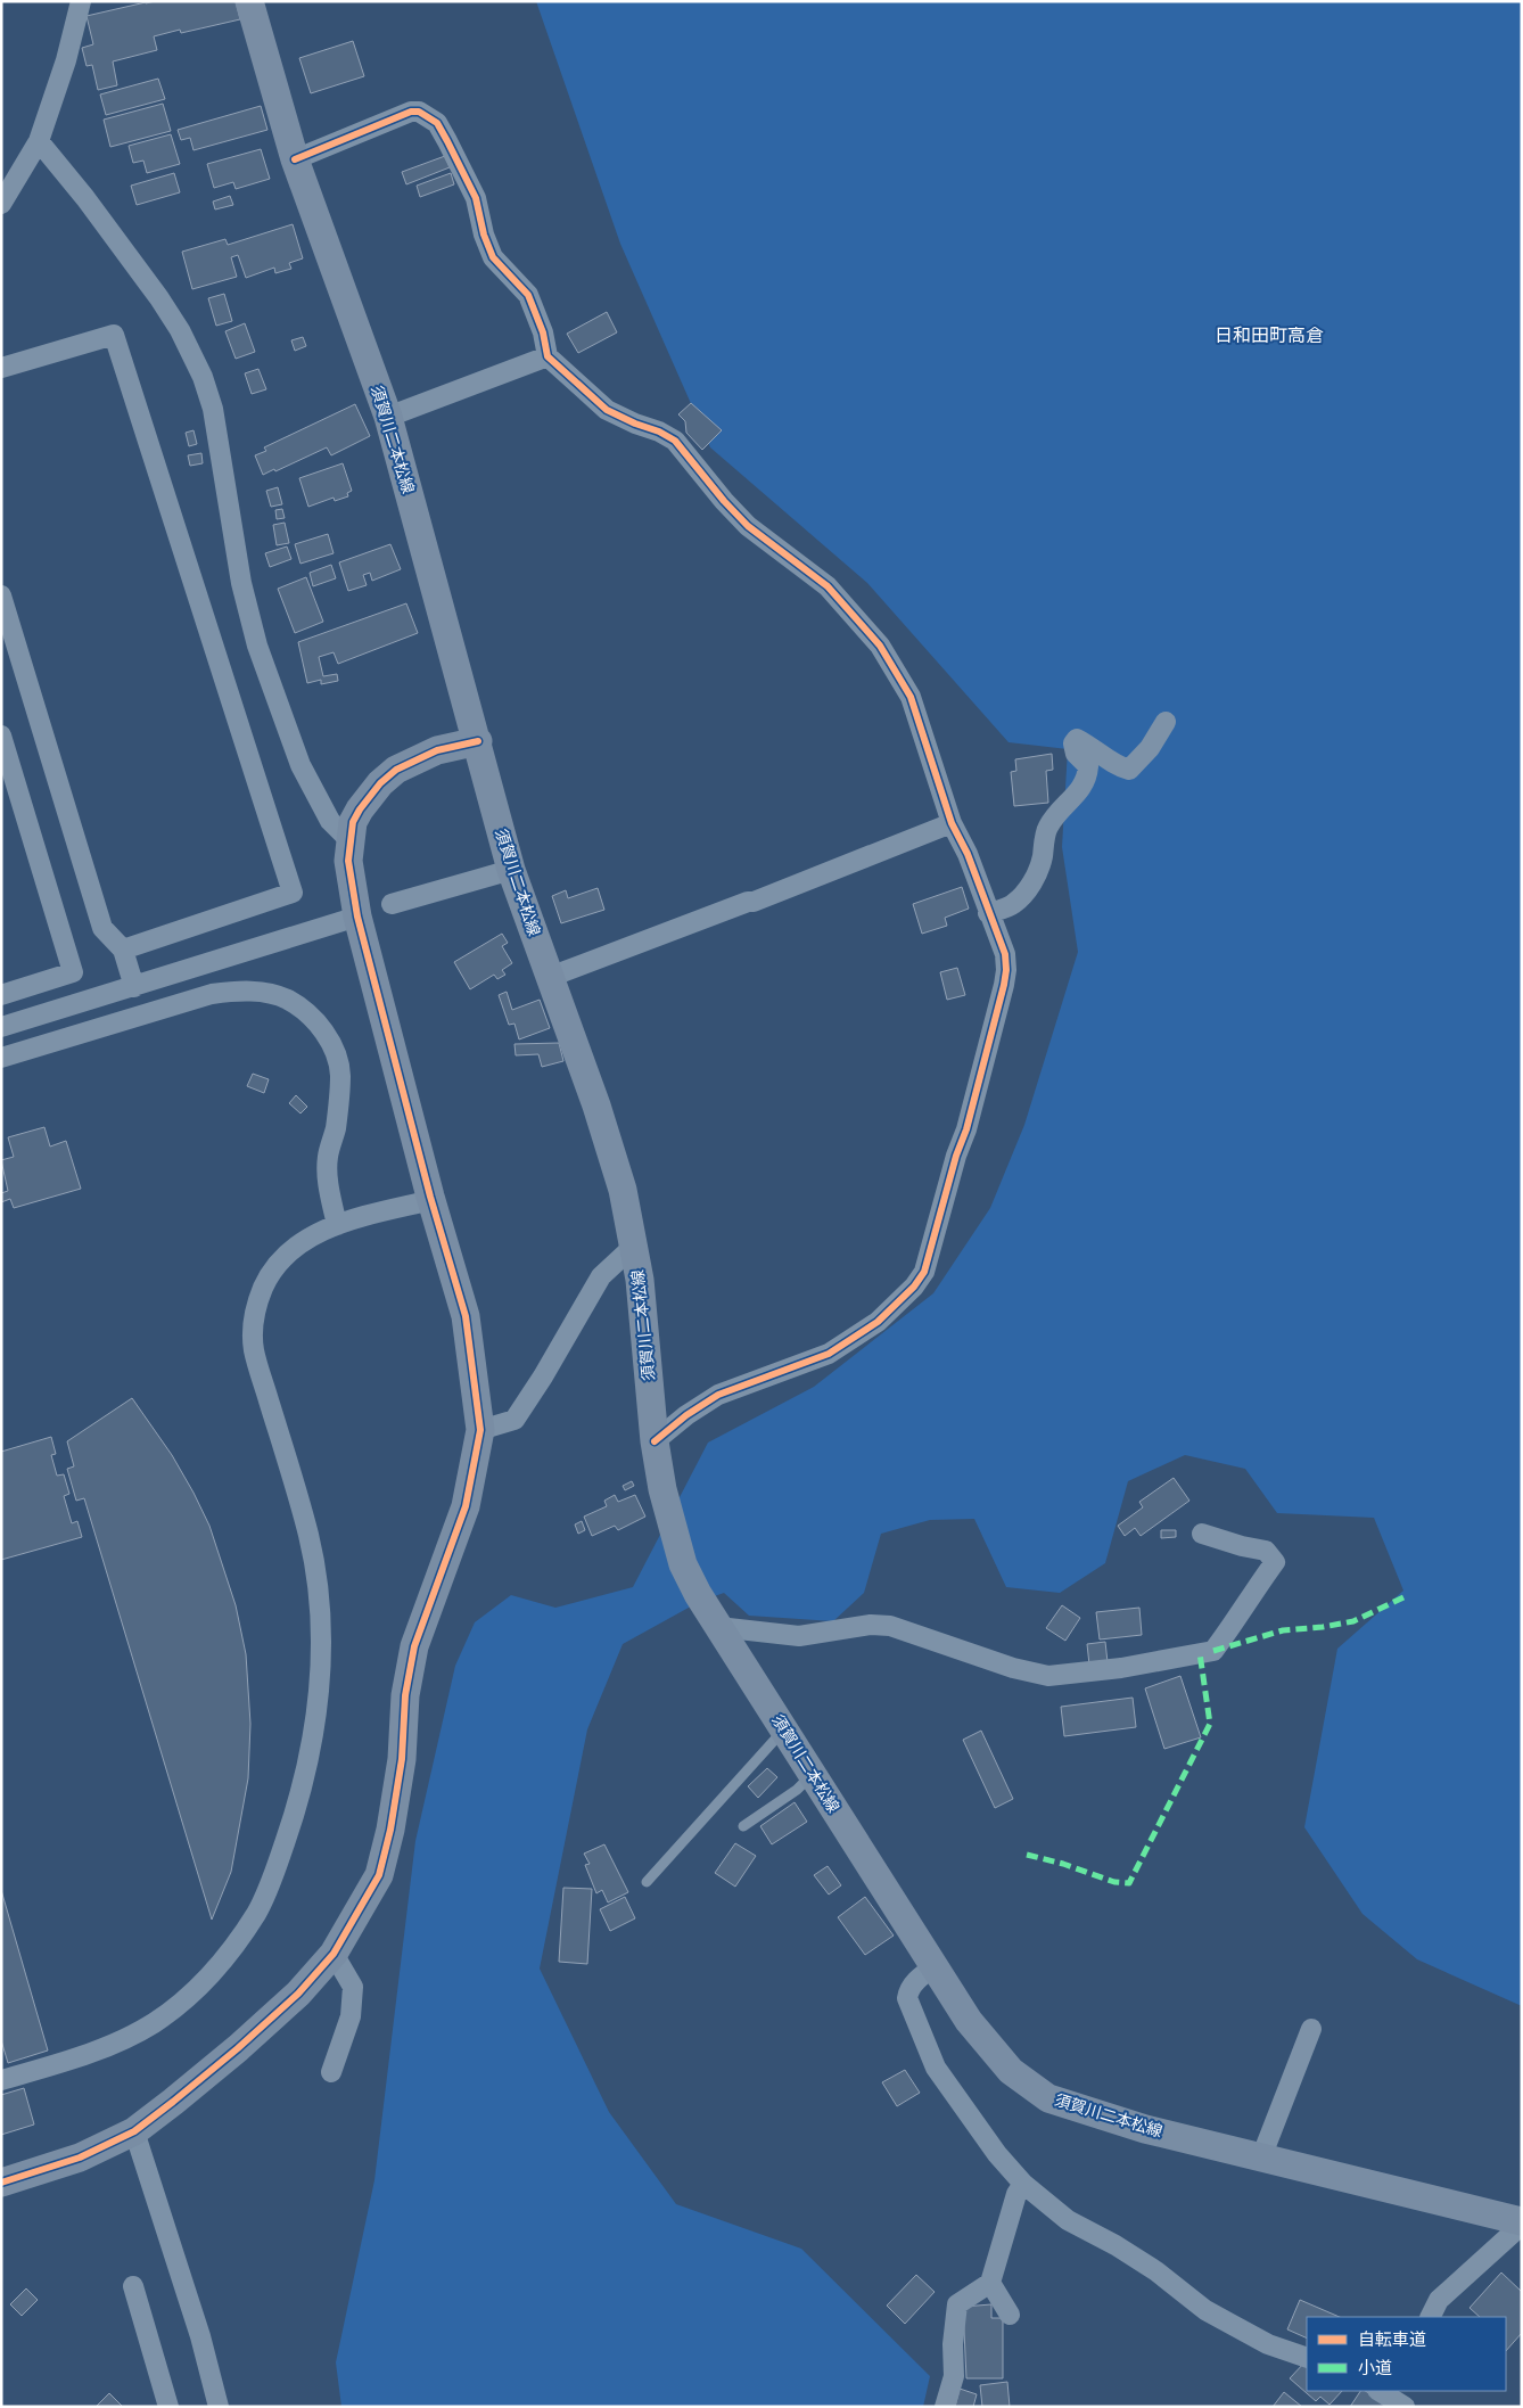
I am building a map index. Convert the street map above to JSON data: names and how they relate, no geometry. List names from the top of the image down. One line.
{"streets":{"main road":["須賀川二本松線"]},"districts":["日和田町高倉"],"legend":["自転車道","小道"]}
